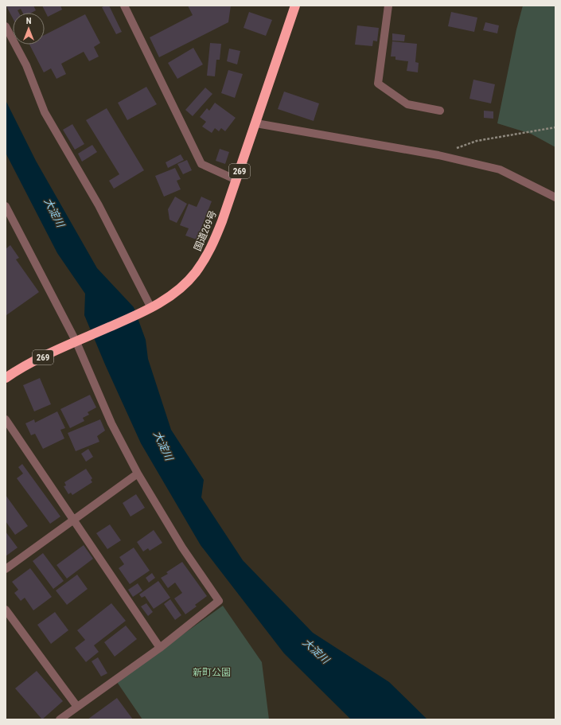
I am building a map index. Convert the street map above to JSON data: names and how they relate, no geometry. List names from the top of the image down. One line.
{"streets":{"highway":["269","国道269号"]},"water":["大淀川"],"parks":["新町公園"],"north":"top"}
